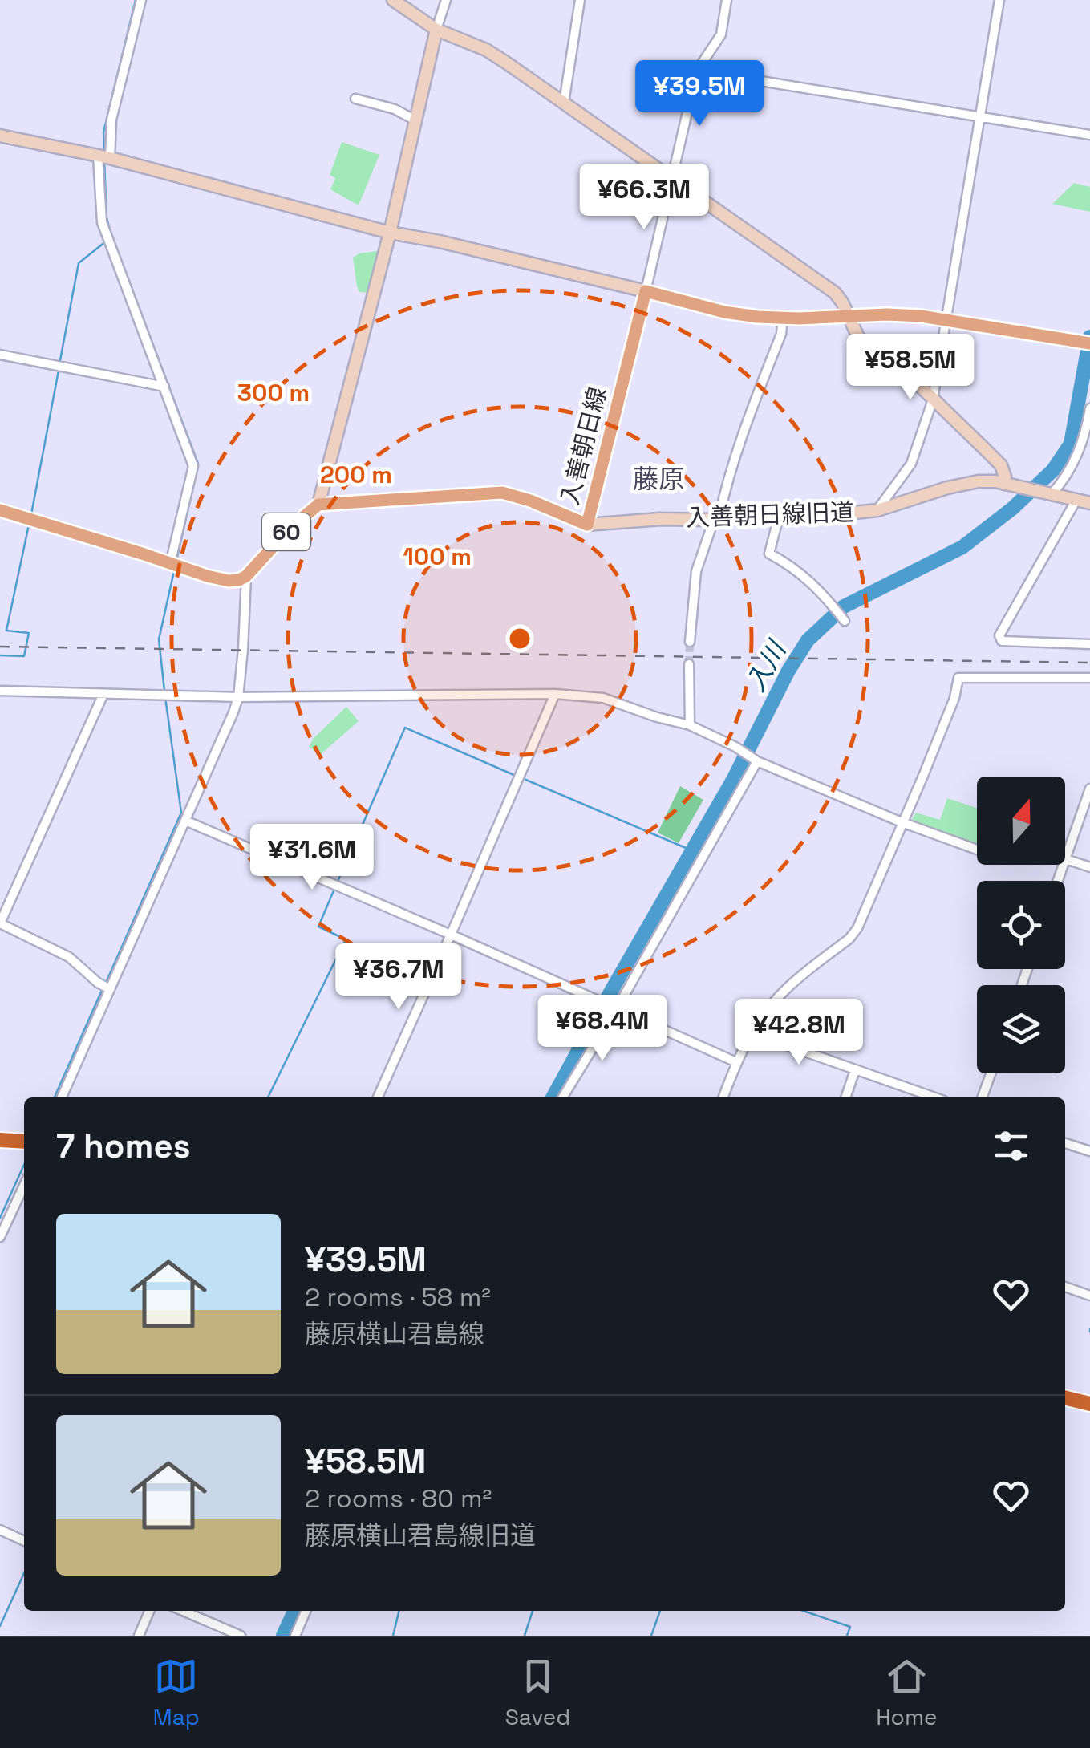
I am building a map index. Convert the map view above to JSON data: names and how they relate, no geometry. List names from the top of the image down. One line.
{"streets":{"main road":["入善朝日線","60"],"street":["入善朝日線旧道"]},"crossings":[["入善朝日線","入善朝日線旧道"],["入善朝日線","60"]],"districts":["藤原"],"water":["入川"],"north":"top","page":{"price":["¥39.5M","¥66.3M","¥58.5M","¥31.6M","¥36.7M","¥68.4M","¥42.8M"],"heading":"7 homes","list":[{"name":"¥39.5M","note":"2 rooms · 58 m² · 藤原横山君島線"},{"name":"¥58.5M","note":"2 rooms · 80 m² · 藤原横山君島線旧道"}],"tabs":["Map","Saved","Home"]},"rings":["300 m","200 m","100 m"]}
